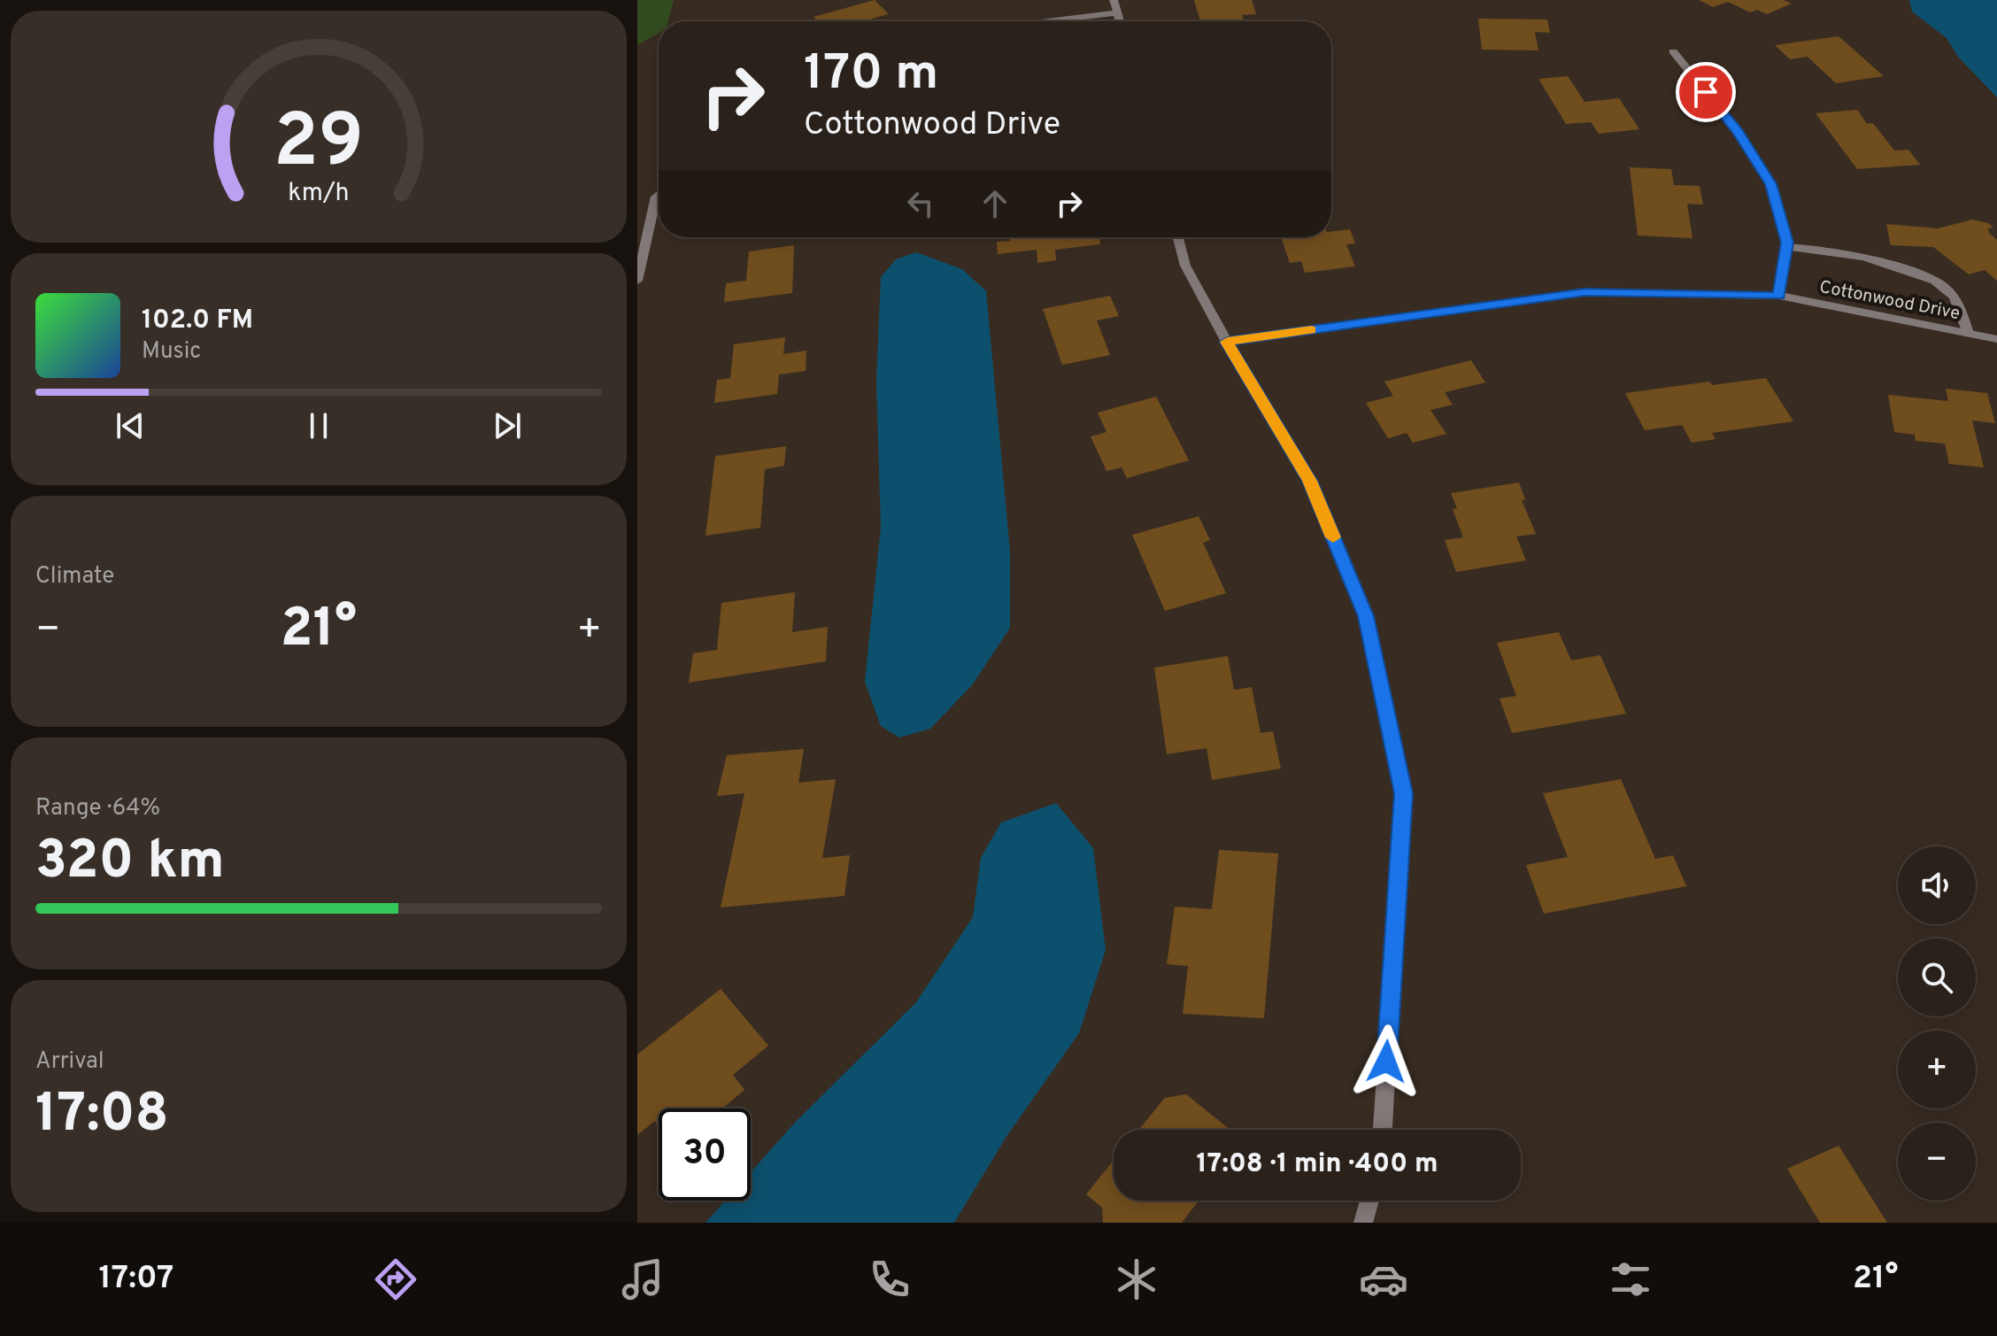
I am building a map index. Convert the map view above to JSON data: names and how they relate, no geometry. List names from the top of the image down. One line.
{"streets":{"street":["Cottonwood Drive"]},"page":{"turn":["170 m","Cottonwood Drive"],"song":["102.0 FM","Music"],"tile":["Climate",["Range · 64%","320 km"],["Arrival","17:08"]],"heat":["−","21°","+"],"map_buttons":["+","−"],"limit":"30","trip":"17:08 · 1 min · 400 m","tabs":["17:07","21°"],"gauge":["29","km/h"]}}
